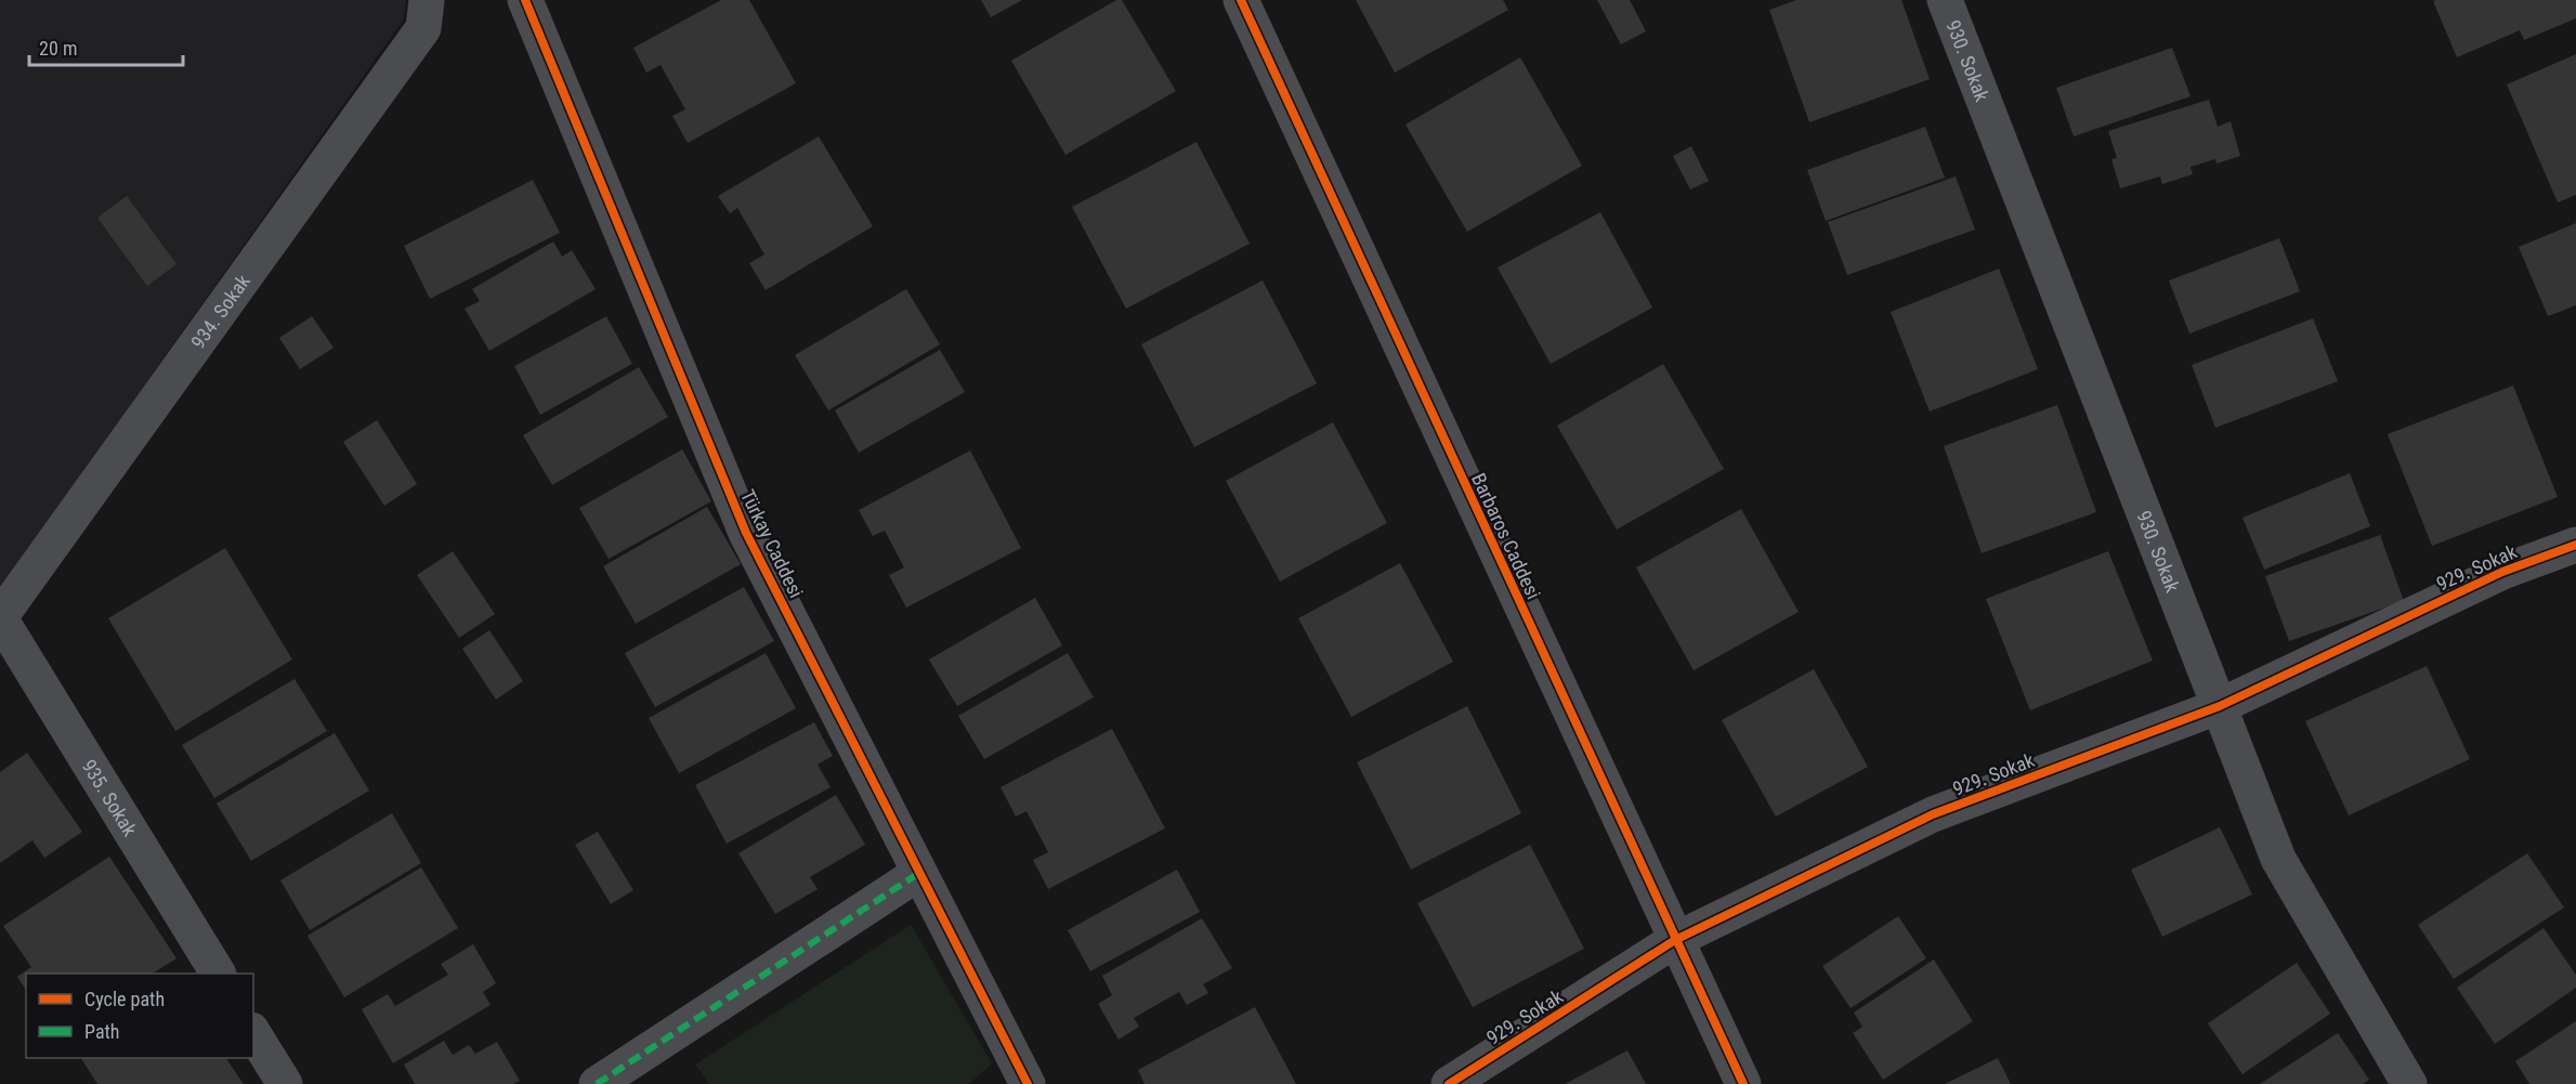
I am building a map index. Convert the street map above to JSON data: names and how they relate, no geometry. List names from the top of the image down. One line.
{"streets":{"street":["930. Sokak","934. Sokak","Barbaros Caddesi","Türkay Caddesi","929. Sokak","935. Sokak"]},"crossings":[["930. Sokak","929. Sokak"],["934. Sokak","935. Sokak"],["Barbaros Caddesi","929. Sokak"]],"legend":["Cycle path","Path"],"scale_bar":"20 m"}
